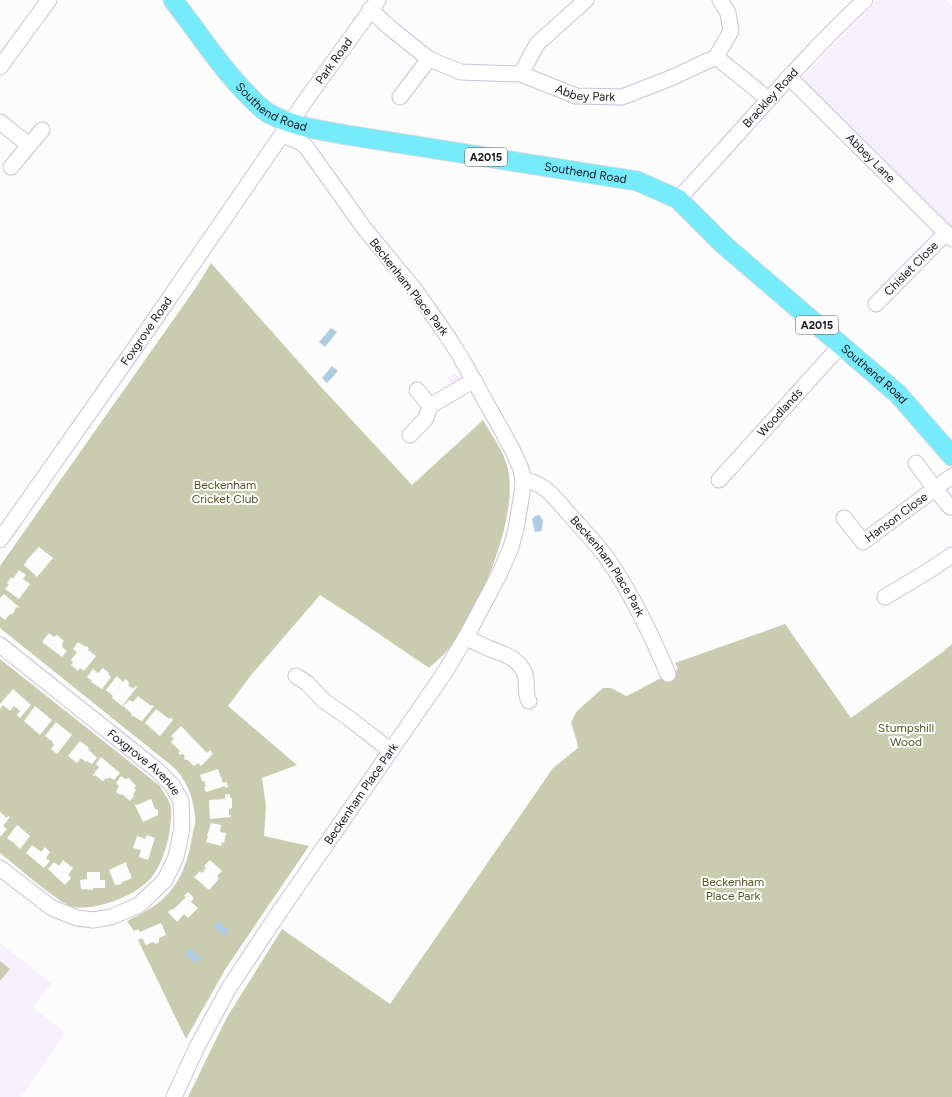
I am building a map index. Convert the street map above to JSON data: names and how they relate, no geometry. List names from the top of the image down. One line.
{"streets":{"main road":["Southend Road","A2015"],"street":["Park Road","Abbey Park","Brackley Road","Abbey Lane","Chislet Close","Beckenham Place Park","Foxgrove Road","Woodlands","Hanson Close","Foxgrove Avenue"]},"crossings":[["Park Road","Abbey Park"],["Park Road","Southend Road"],["Park Road","Beckenham Place Park"],["Park Road","Foxgrove Road"],["Brackley Road","Southend Road"],["Brackley Road","Abbey Lane"],["Southend Road","Beckenham Place Park"],["Southend Road","Foxgrove Road"],["Southend Road","Woodlands"],["Abbey Lane","Chislet Close"],["Beckenham Place Park","Foxgrove Road"]],"parks":["Beckenham Cricket Club","Stumpshill Wood","Beckenham Place Park"]}
